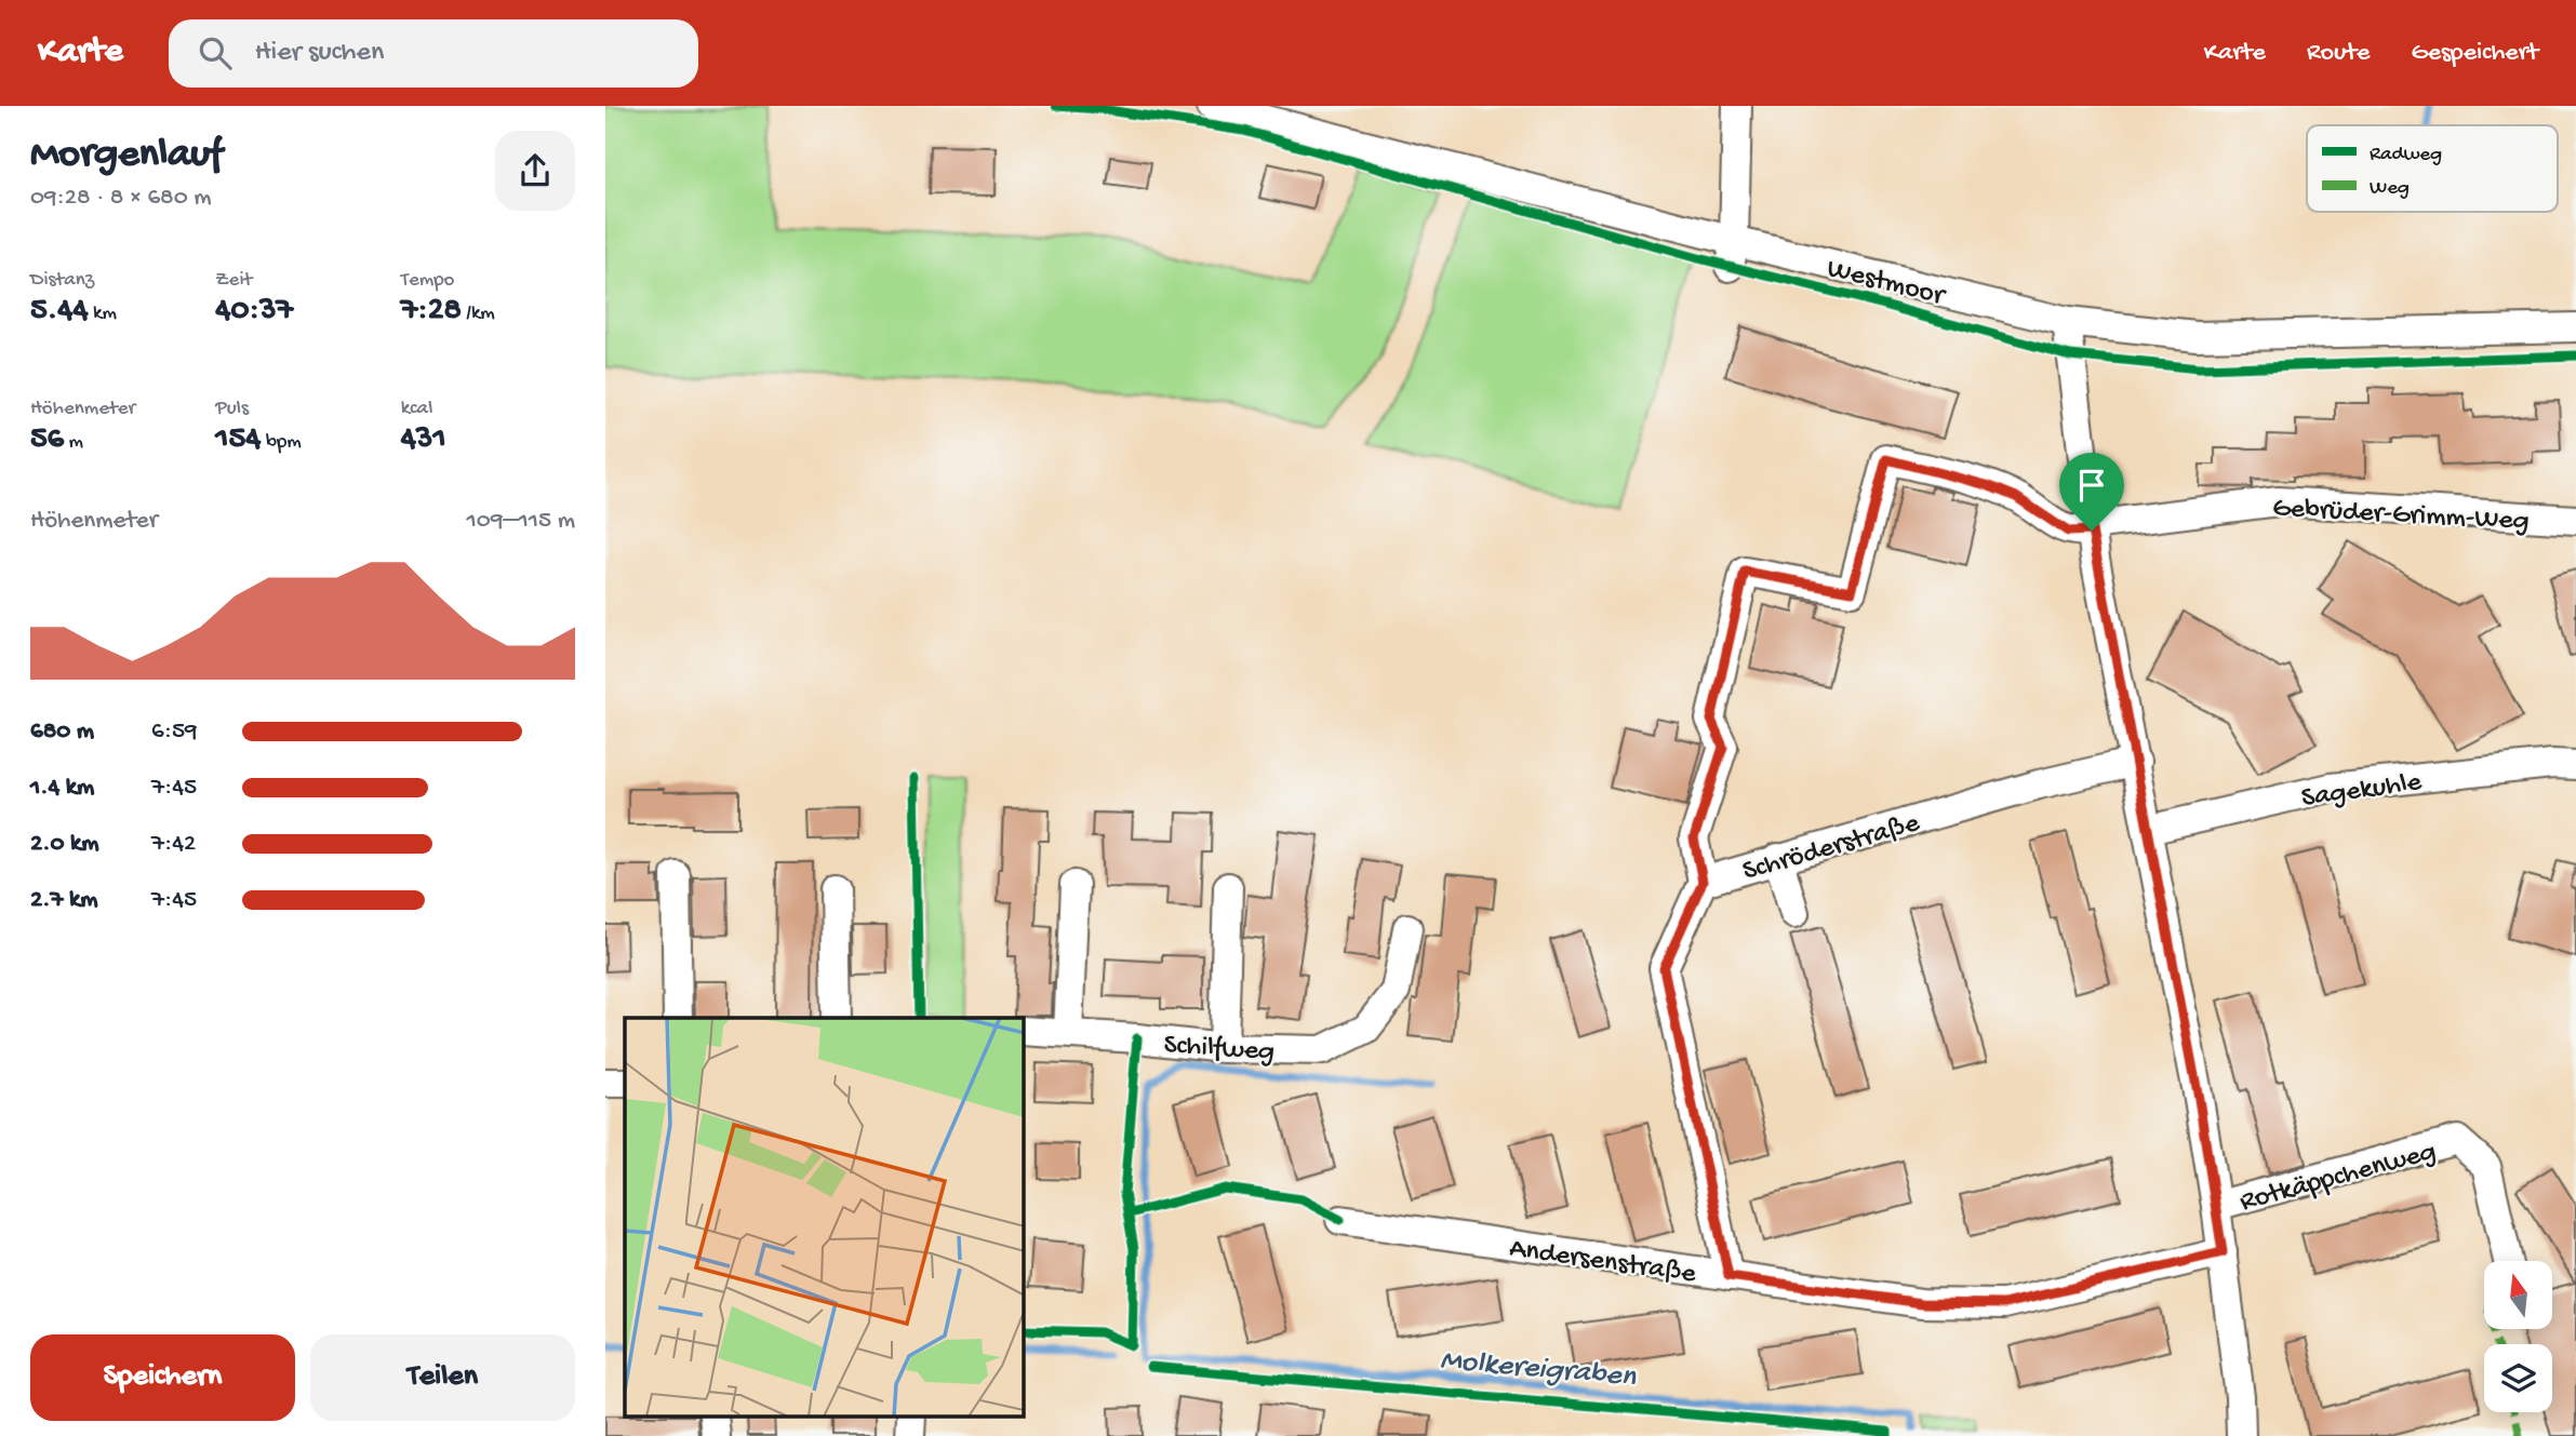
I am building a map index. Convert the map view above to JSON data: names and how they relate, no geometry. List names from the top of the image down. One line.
{"streets":{"street":["Westmoor","Gebrüder-Grimm-Weg","Sagekuhle","Schröderstraße","Schilfweg","Rotkäppchenweg","Andersenstraße"]},"crossings":[["Gebrüder-Grimm-Weg","Schröderstraße"],["Schröderstraße","Andersenstraße"]],"water":["Molkereigraben"],"legend":["Radweg","Weg"],"north":"top","page":{"header":"Karte","search":"Hier suchen","nav":["Karte","Route","Gespeichert"],"heading":["Morgenlauf","09:28 · 8 × 680 m"],"stats":[["Distanz","5.44 km"],["Zeit","40:37"],["Tempo","7:28 /km"],["Höhenmeter","56 m"],["Puls","154 bpm"],["kcal","431"]],"chart":["Höhenmeter","109–115 m"],"list":[{"name":"680 m","note":"6:59"},{"name":"1.4 km","note":"7:45"},{"name":"2.0 km","note":"7:42"},{"name":"2.7 km","note":"7:45"}],"buttons":["Speichern","Teilen"]}}
